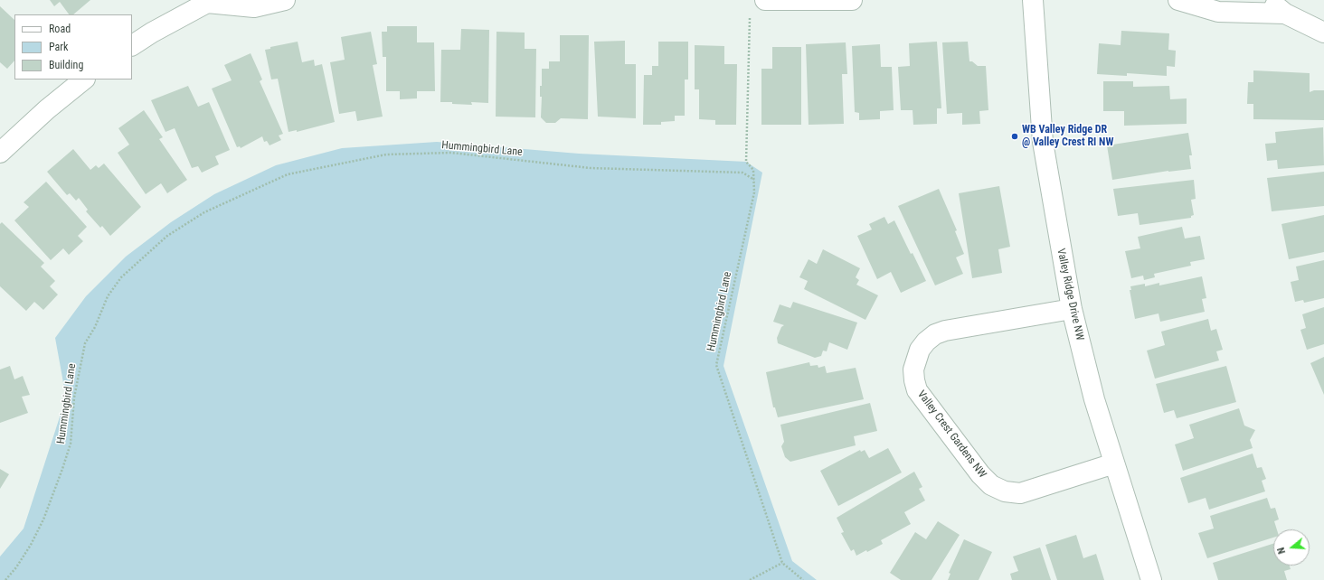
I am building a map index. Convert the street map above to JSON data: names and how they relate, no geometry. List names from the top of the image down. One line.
{"streets":{"street":["Valley Ridge Drive NW","Valley Crest Gardens NW"],"path":["Hummingbird Lane"]},"crossings":[["Valley Ridge Drive NW","Valley Crest Gardens NW"]],"places":["WB Valley Ridge DR @ Valley Crest RI NW"],"legend":["Road","Park","Building"],"north":"left"}
